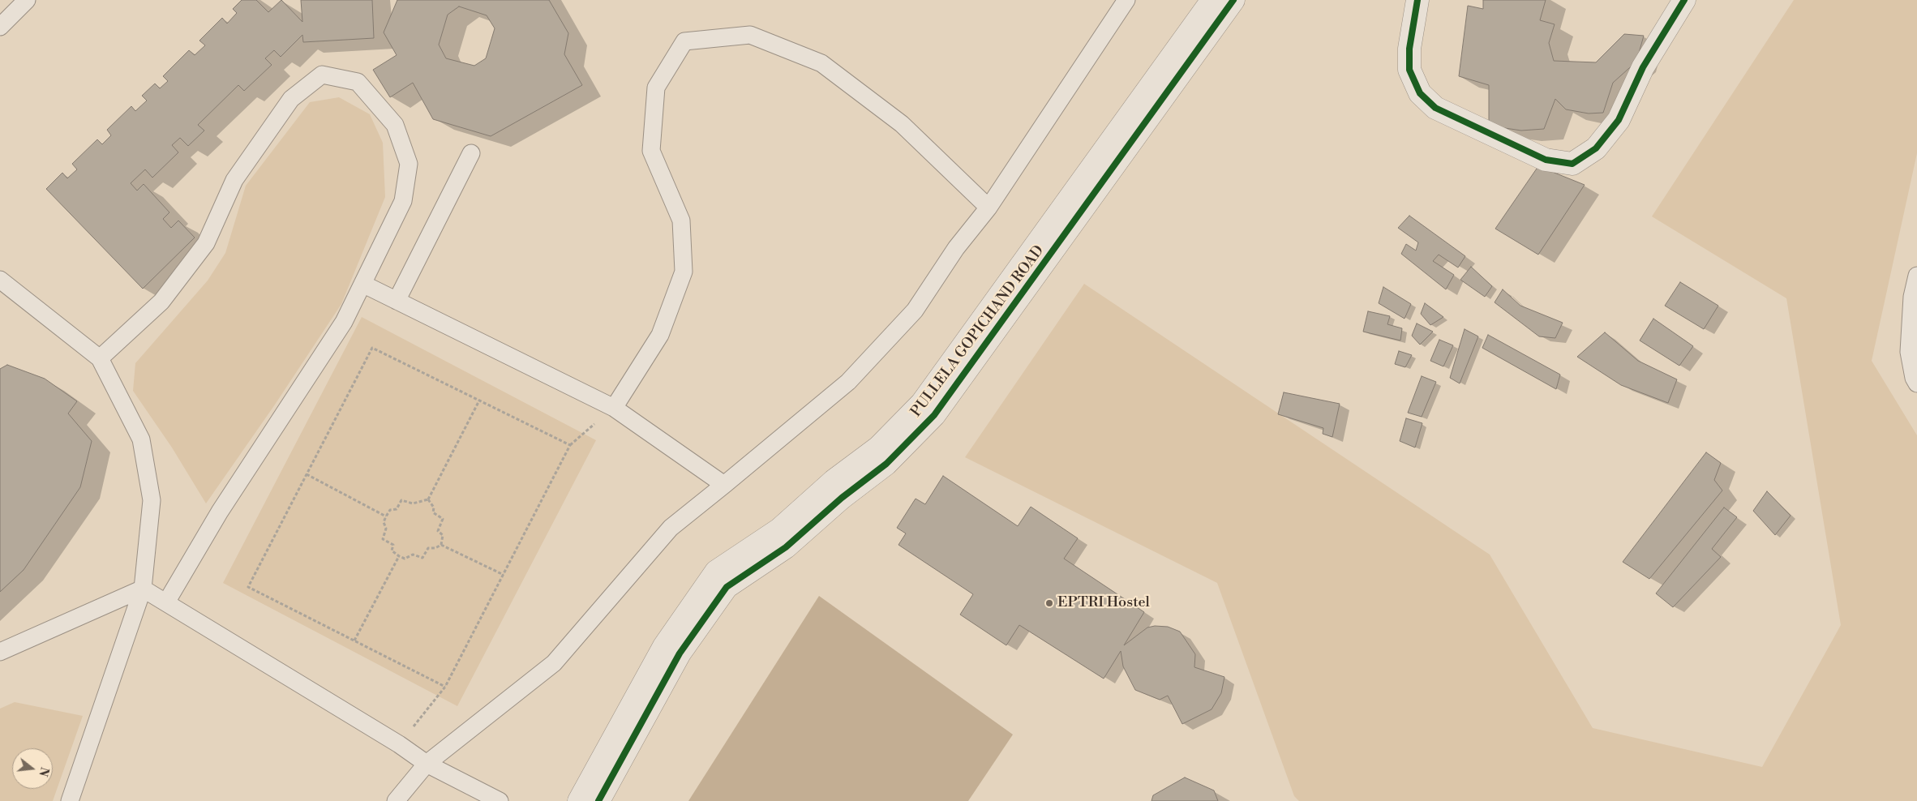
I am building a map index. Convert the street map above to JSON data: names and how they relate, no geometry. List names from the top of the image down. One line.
{"streets":{"street":["PULLELA GOPICHAND ROAD"]},"places":["EPTRI Hostel"],"north":"right"}
